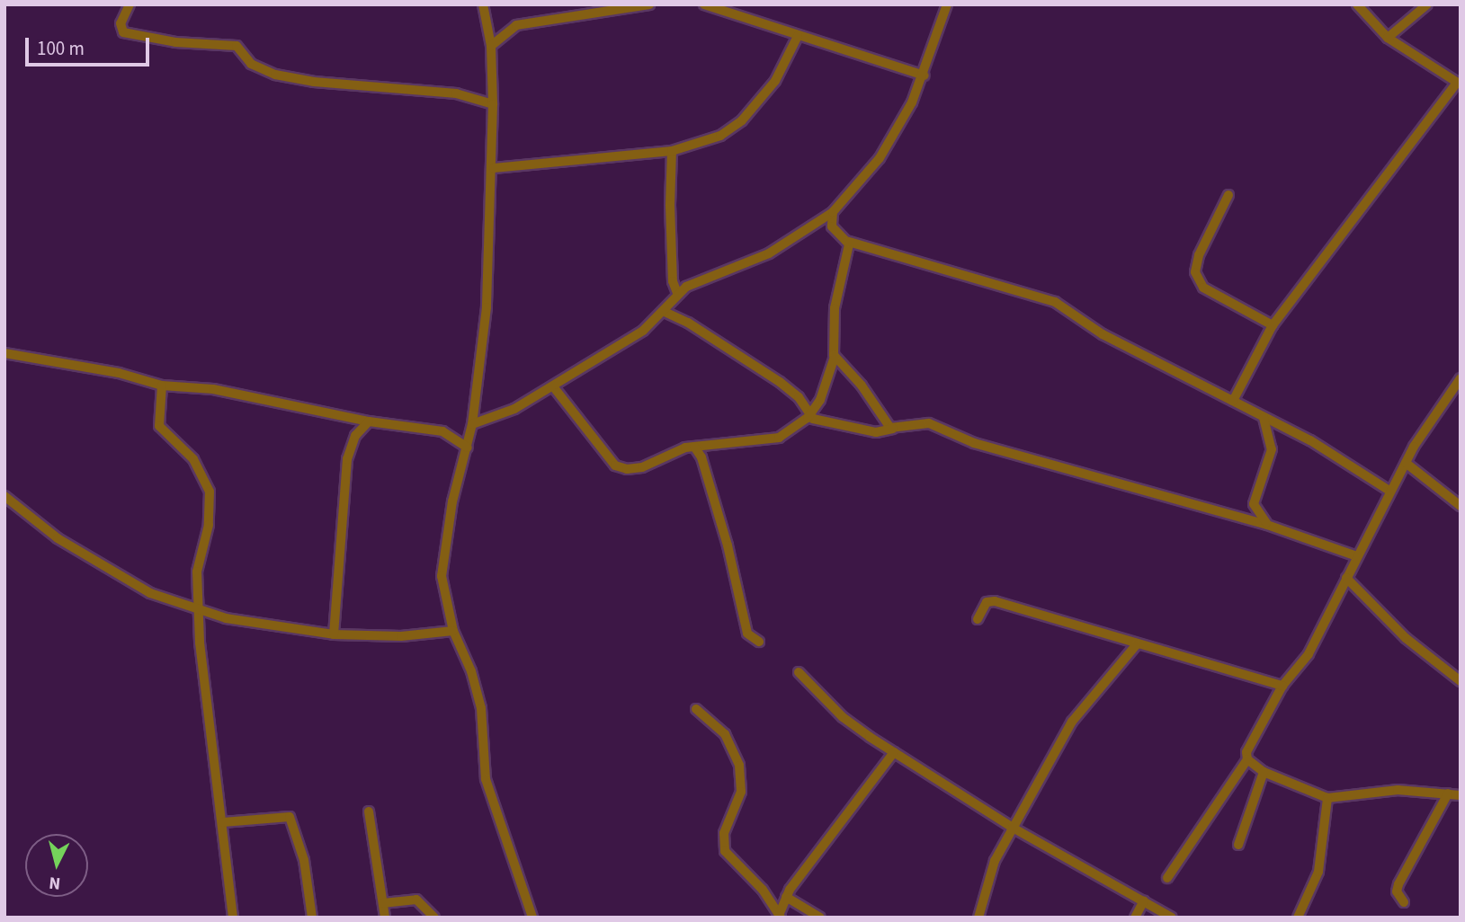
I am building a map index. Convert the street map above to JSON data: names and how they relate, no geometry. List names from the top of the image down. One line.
{"scale_bar":"100 m","north":"bottom"}
